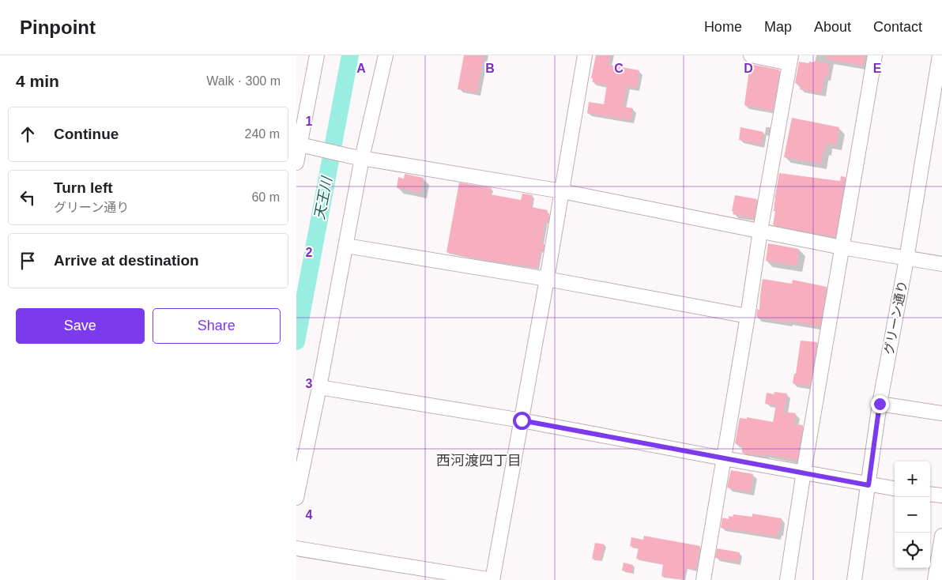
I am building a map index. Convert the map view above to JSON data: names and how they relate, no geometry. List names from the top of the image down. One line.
{"streets":{"street":["グリーン通り"]},"districts":["西河渡四丁目"],"water":["天王川"],"page":{"header":"Pinpoint","nav":["Home","Map","About","Contact"],"heading":["4 min","Walk · 300 m"],"list":[["Continue","240 m"],["Turn left","グリーン通り","60 m"],"Arrive at destination"],"buttons":["Save","Share"],"map_buttons":["+","−"]},"grid":{"columns":["A","B","C","D","E"],"rows":["1","2","3","4"]}}
